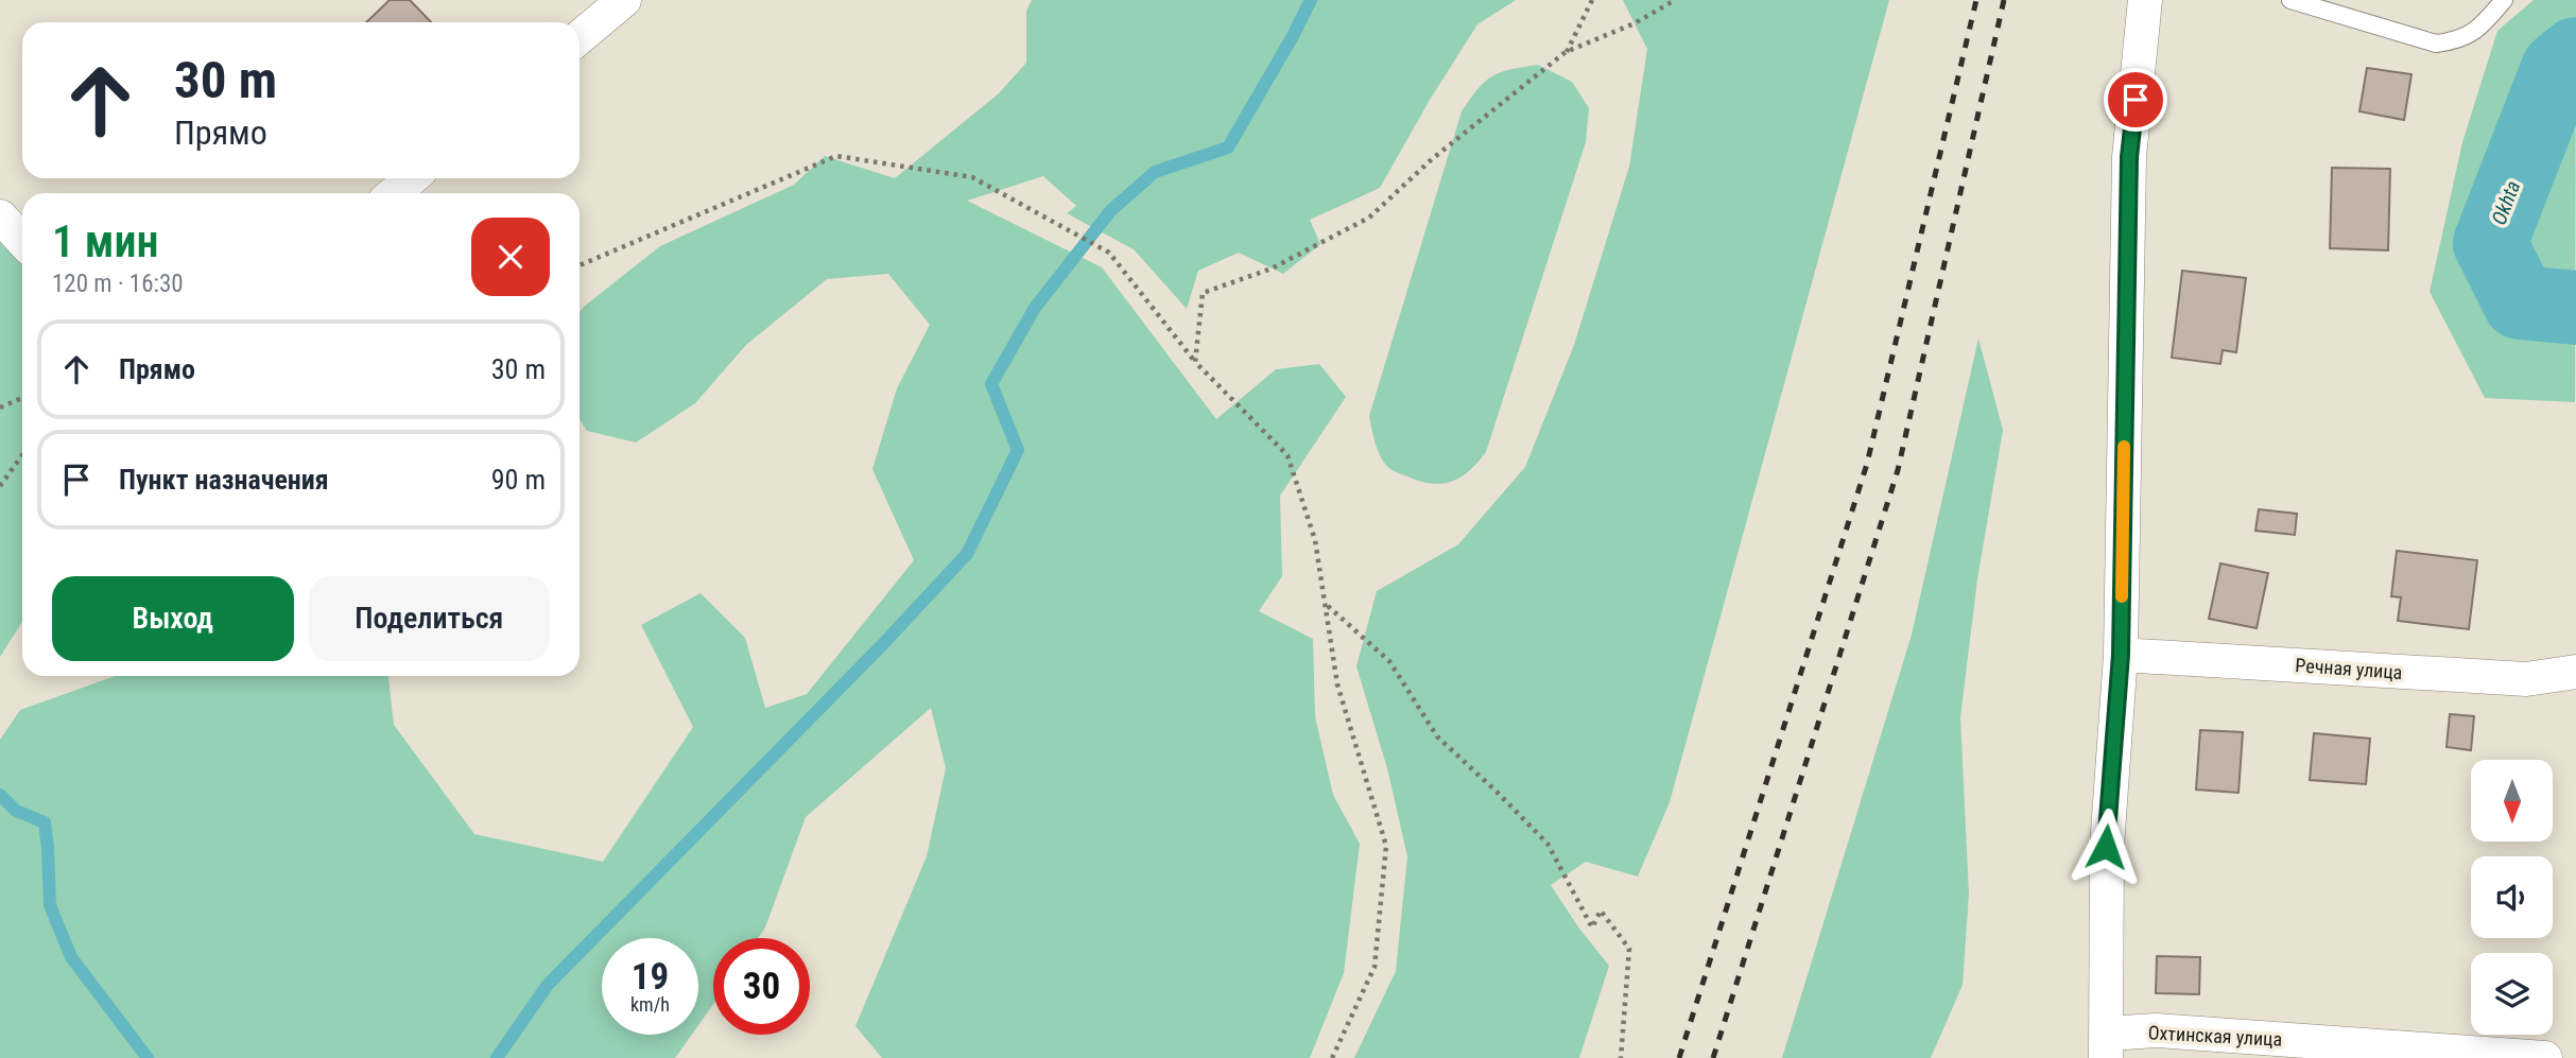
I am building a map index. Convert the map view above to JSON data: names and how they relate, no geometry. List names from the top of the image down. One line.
{"streets":{"street":["Речная улица","Охтинская улица"]},"water":["Okhta"],"north":"bottom","page":{"turn":["30 m","Прямо"],"heading":["1 мин","120 m · 16:30"],"list":[{"name":"Прямо","value":"30 m"},{"name":"Пункт назначения","value":"90 m"}],"buttons":["Выход","Поделиться"],"speed":"19 km/h","limit":"30"}}
